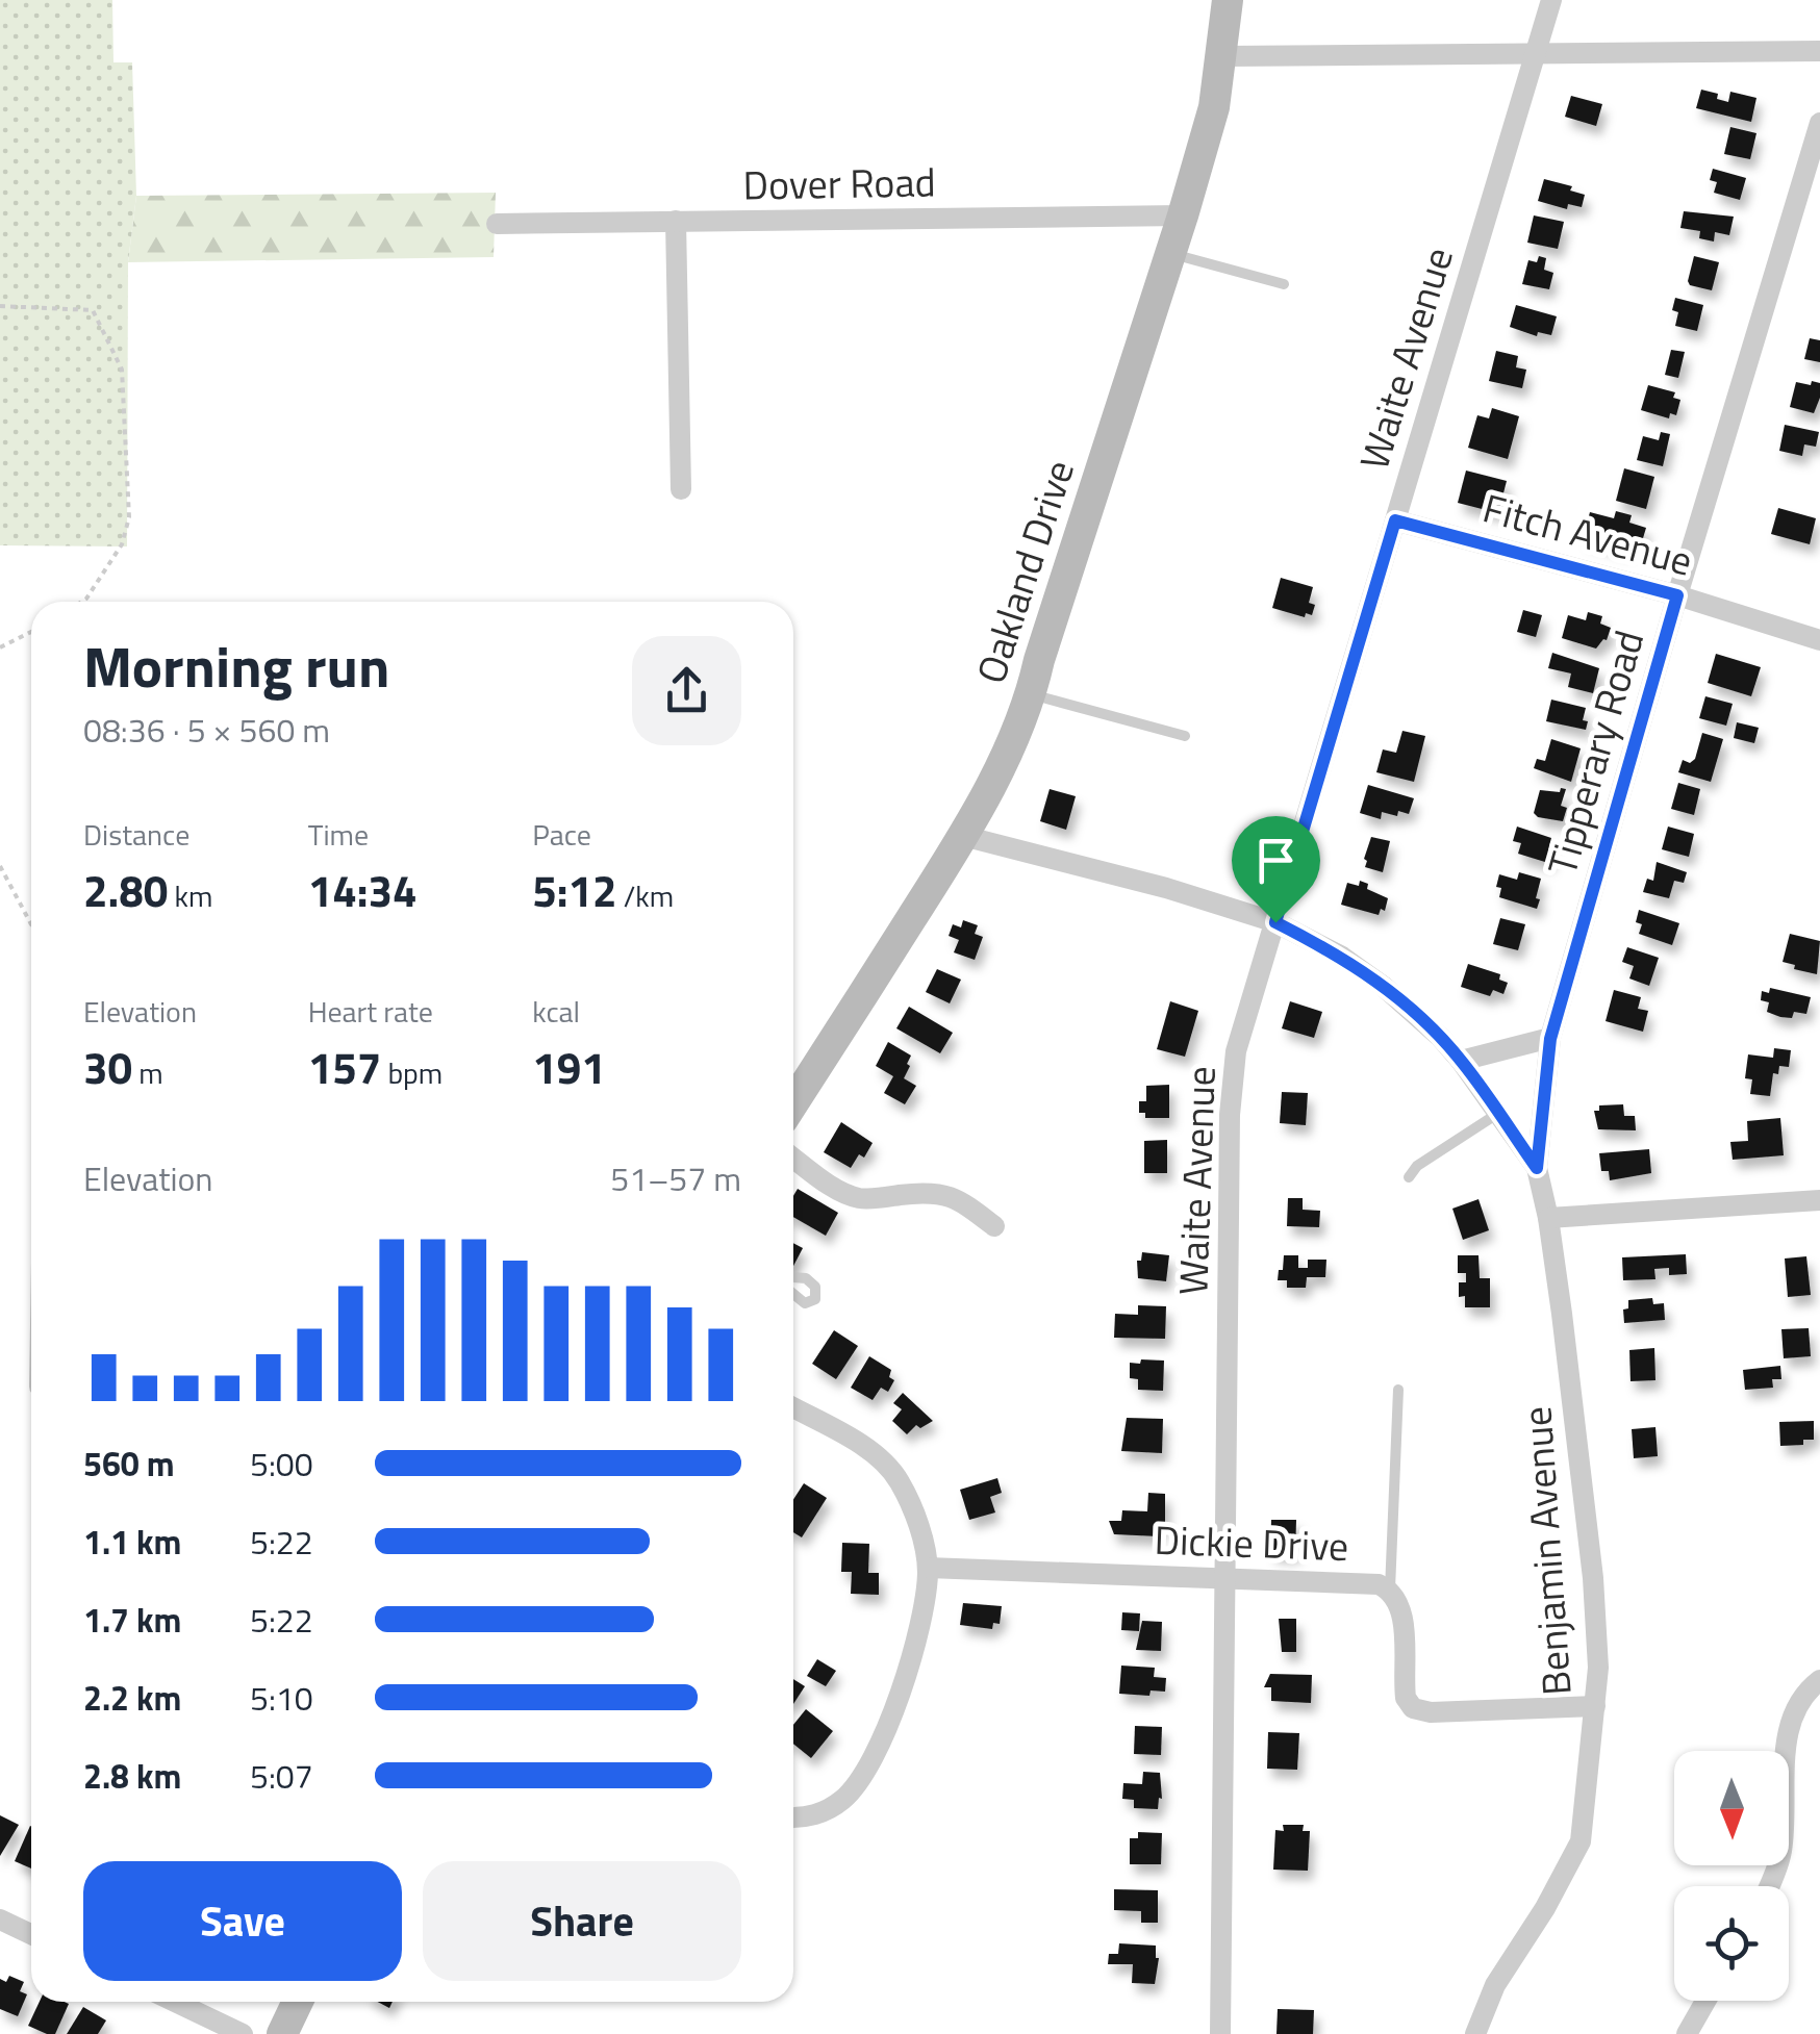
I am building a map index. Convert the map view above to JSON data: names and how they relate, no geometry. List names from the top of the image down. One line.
{"streets":{"main road":["Oakland Drive"],"street":["Dover Road","Waite Avenue","Fitch Avenue","Tipperary Road","Dickie Drive","Benjamin Avenue"]},"crossings":[["Dover Road","Oakland Drive"],["Waite Avenue","Fitch Avenue"],["Waite Avenue","Dickie Drive"],["Waite Avenue","Benjamin Avenue"],["Fitch Avenue","Tipperary Road"],["Oakland Drive","Benjamin Avenue"],["Tipperary Road","Benjamin Avenue"],["Dickie Drive","Benjamin Avenue"]],"north":"bottom","page":{"heading":["Morning run","08:36 · 5 × 560 m"],"stats":[["Distance","2.80 km"],["Time","14:34"],["Pace","5:12 /km"],["Elevation","30 m"],["Heart rate","157 bpm"],["kcal","191"]],"chart":["Elevation","51–57 m"],"list":[{"name":"560 m","note":"5:00"},{"name":"1.1 km","note":"5:22"},{"name":"1.7 km","note":"5:22"},{"name":"2.2 km","note":"5:10"},{"name":"2.8 km","note":"5:07"}],"buttons":["Save","Share"]}}
